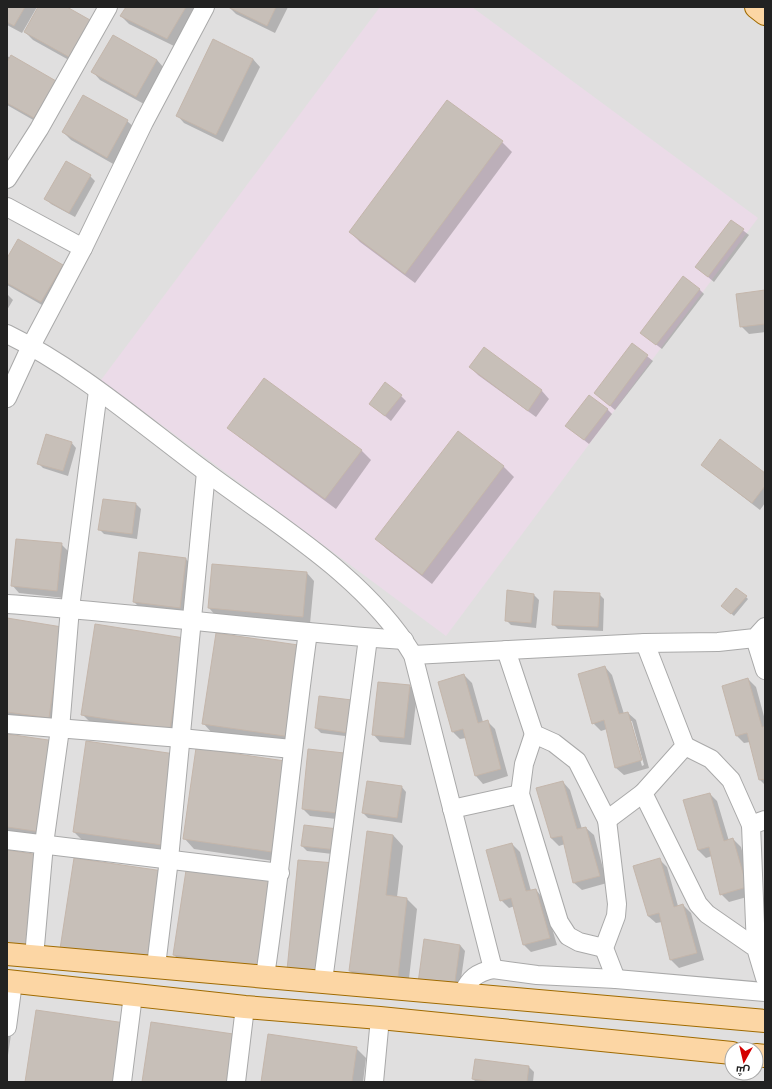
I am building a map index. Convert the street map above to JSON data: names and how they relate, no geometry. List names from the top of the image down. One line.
{"north":"bottom"}
